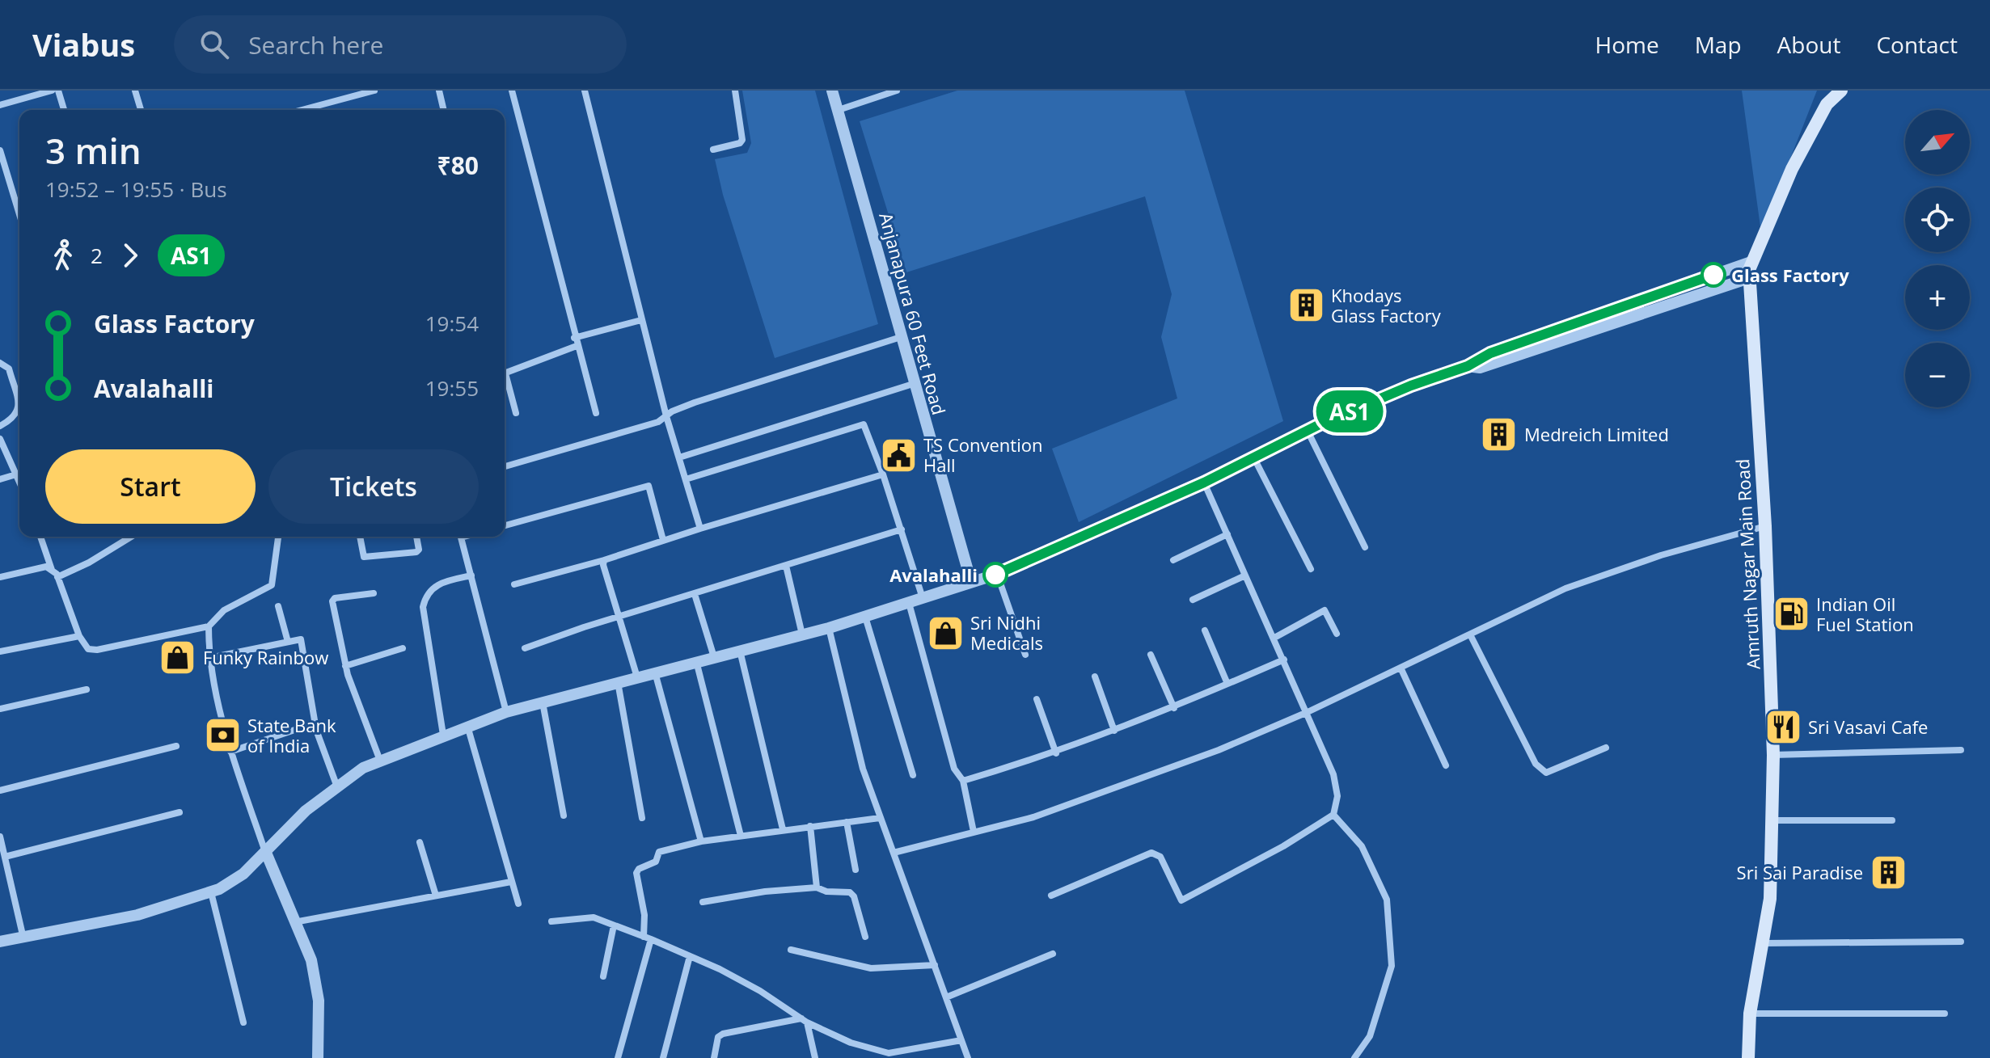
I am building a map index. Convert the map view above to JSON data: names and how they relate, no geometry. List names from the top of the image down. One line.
{"streets":{"main road":["Amruth Nagar Main Road"],"street":["Anjanapura 60 Feet Road"]},"places":{"other":["Glass Factory","Avalahalli"],"building":["Khodays Glass Factory","Medreich Limited","Sri Sai Paradise"],"public building":["TS Convention Hall"],"fuel station":["Indian Oil Fuel Station"],"shop":["Sri Nidhi Medicals","Funky Rainbow"],"restaurant":["Sri Vasavi Cafe"],"bank":["State Bank of India"]},"lines":["bus line AS1"],"north":"top right","page":{"header":"Viabus","search":"Search here","nav":["Home","Map","About","Contact"],"on_map":"AS1","map_buttons":["+","−"],"heading":["3 min","19:52 – 19:55 · Bus","₹80"],"legs":["2","AS1"],"list":[{"name":"Glass Factory","value":"19:54"},{"name":"Avalahalli","value":"19:55"}],"buttons":["Start","Tickets"]}}
